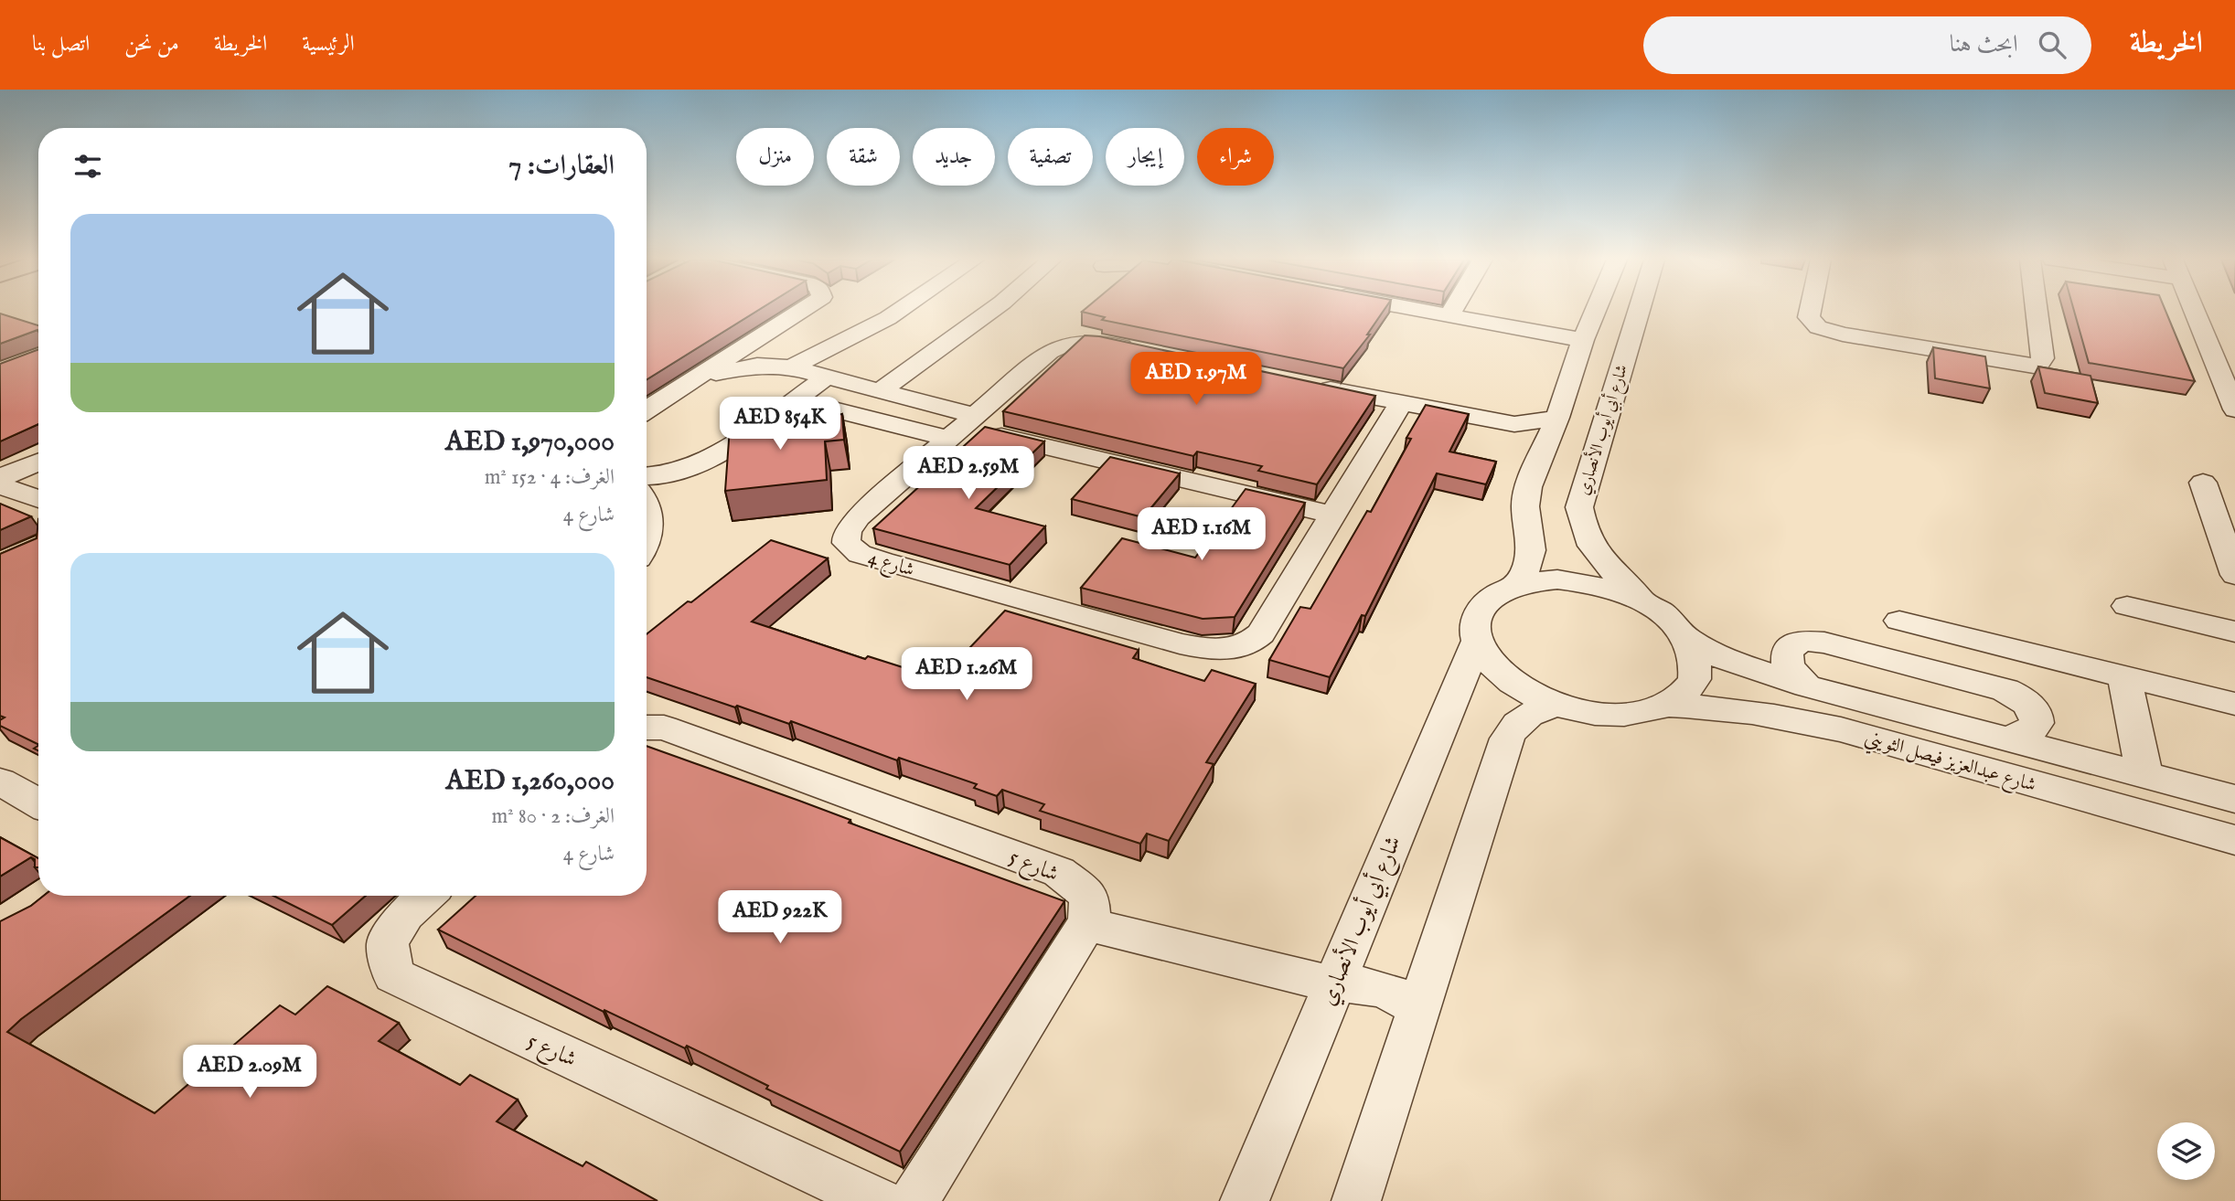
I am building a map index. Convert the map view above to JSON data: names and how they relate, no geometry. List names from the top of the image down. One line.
{"streets":{"street":["شارع أبي أيوب الأنصاري","شارع 4","شارع عبدالعزيز فيصل الثويني","شارع 5"]},"crossings":[["شارع أبي أيوب الأنصاري","شارع عبدالعزيز فيصل الثويني"]],"page":{"header":"الخريطة","search":"ابحث هنا","nav":["الرئيسية","الخريطة","من نحن","اتصل بنا"],"chip":["شراء","إيجار","تصفية","جديد","شقة","منزل"],"heading":"العقارات: 7","list":[{"name":"AED 1,970,000","note":"الغرف: 4 · 152 m² · شارع 4"},{"name":"AED 1,260,000","note":"الغرف: 2 · 80 m² · شارع 4"}],"price":["AED 1.97M","AED 854K","AED 2.59M","AED 1.16M","AED 1.26M","AED 922K","AED 2.09M"]}}
